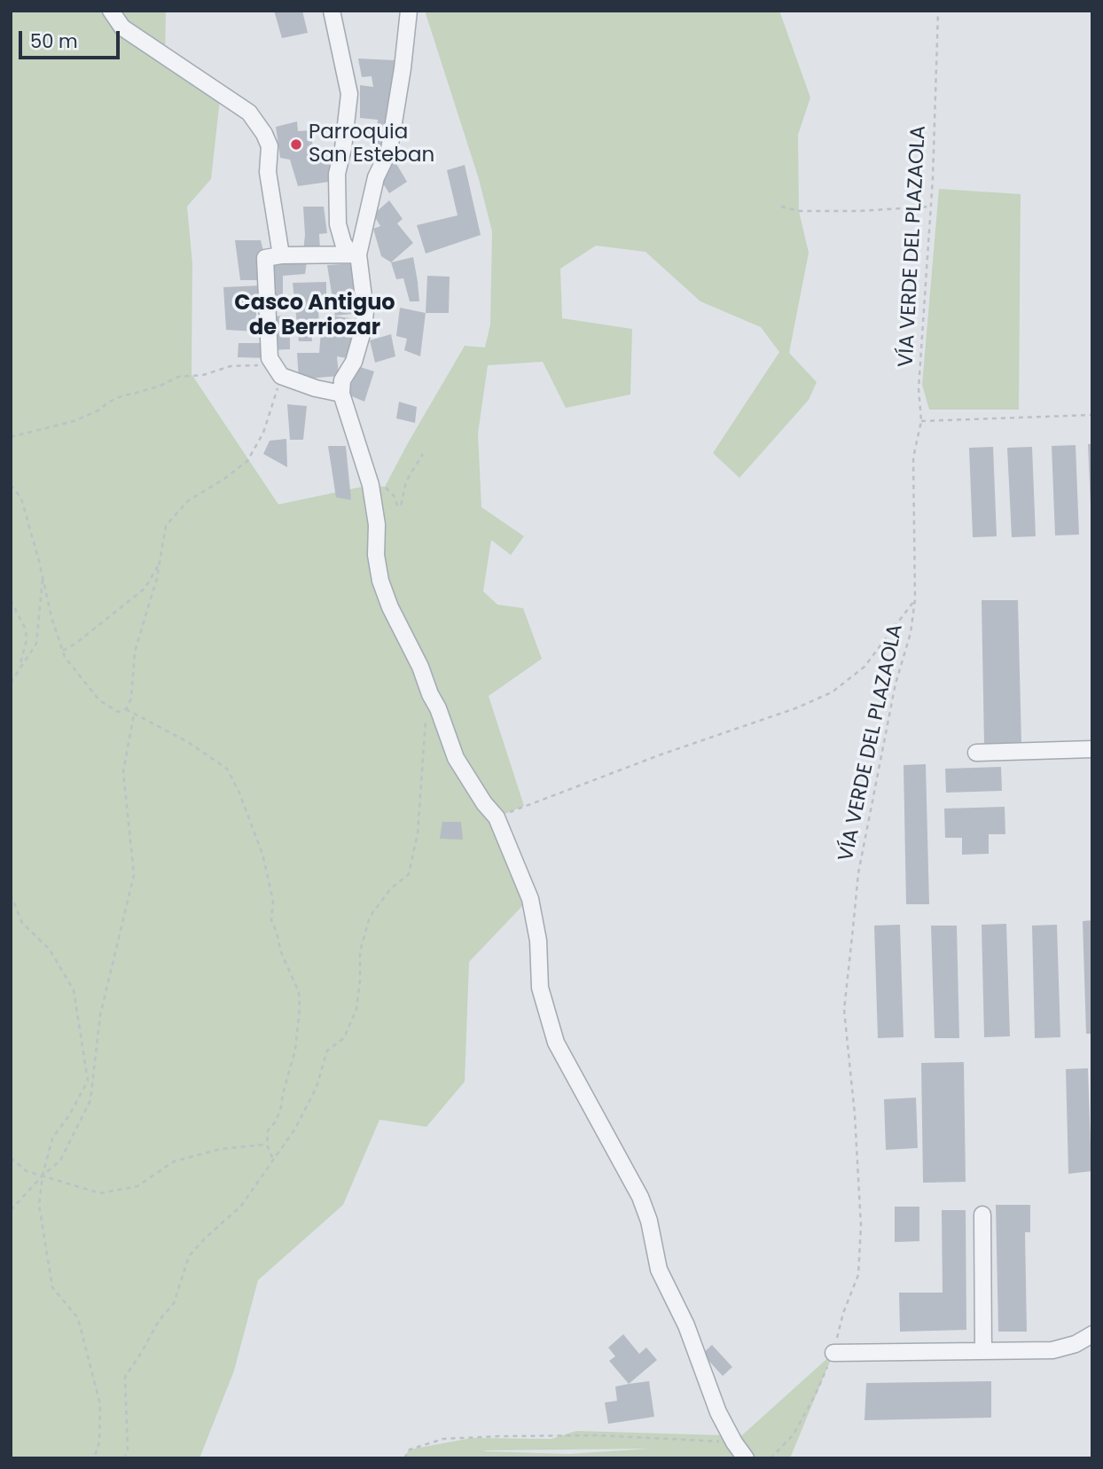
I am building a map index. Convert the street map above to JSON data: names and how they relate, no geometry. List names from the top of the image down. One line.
{"streets":{"path":["VÍA VERDE DEL PLAZAOLA"]},"districts":["Casco Antiguo de Berriozar"],"places":["Parroquia San Esteban"],"scale_bar":"50 m"}
